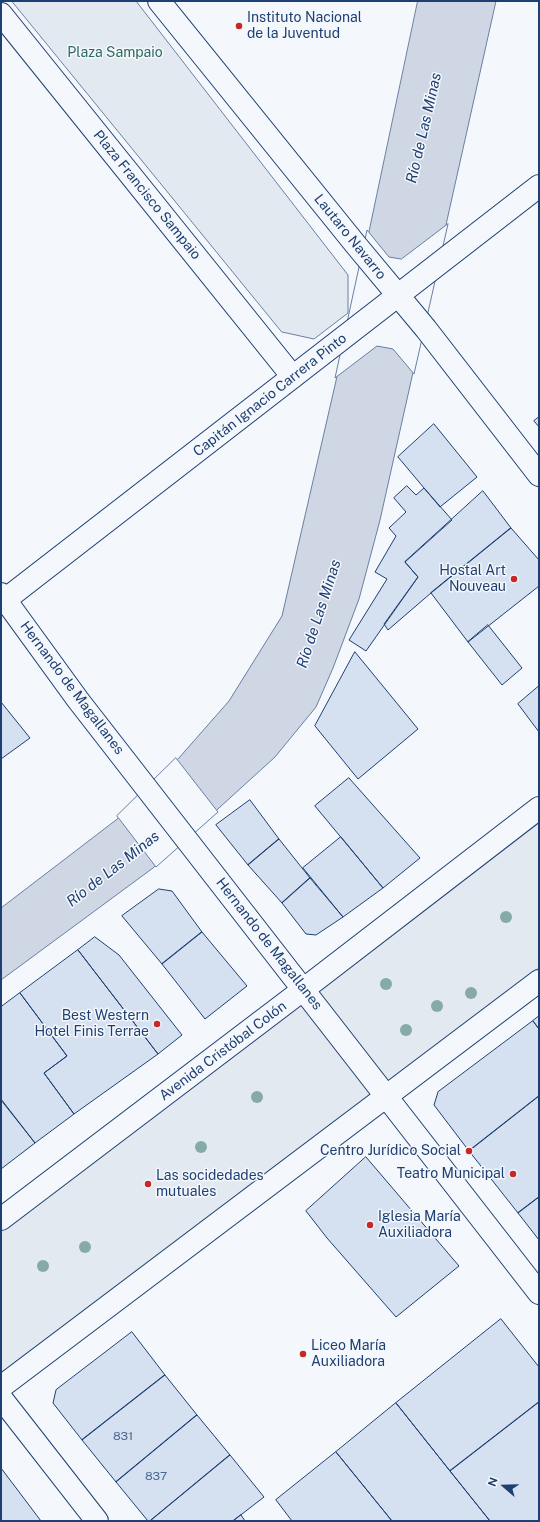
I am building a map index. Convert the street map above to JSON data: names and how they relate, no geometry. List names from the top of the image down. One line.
{"streets":{"main road":["Plaza Francisco Sampaio","Lautaro Navarro","Capitán Ignacio Carrera Pinto","Hernando de Magallanes","Avenida Cristóbal Colón"]},"crossings":[["Plaza Francisco Sampaio","Capitán Ignacio Carrera Pinto"],["Lautaro Navarro","Capitán Ignacio Carrera Pinto"],["Capitán Ignacio Carrera Pinto","Hernando de Magallanes"],["Hernando de Magallanes","Avenida Cristóbal Colón"]],"water":["Río de Las Minas"],"parks":["Plaza Sampaio"],"places":["Instituto Nacional de la Juventud","Hostal Art Nouveau","Best Western Hotel Finis Terrae","Centro Jurídico Social","Teatro Municipal","Las socidedades mutuales","Iglesia María Auxiliadora","Liceo María Auxiliadora"],"house_numbers":["831","837"],"north":"left"}
